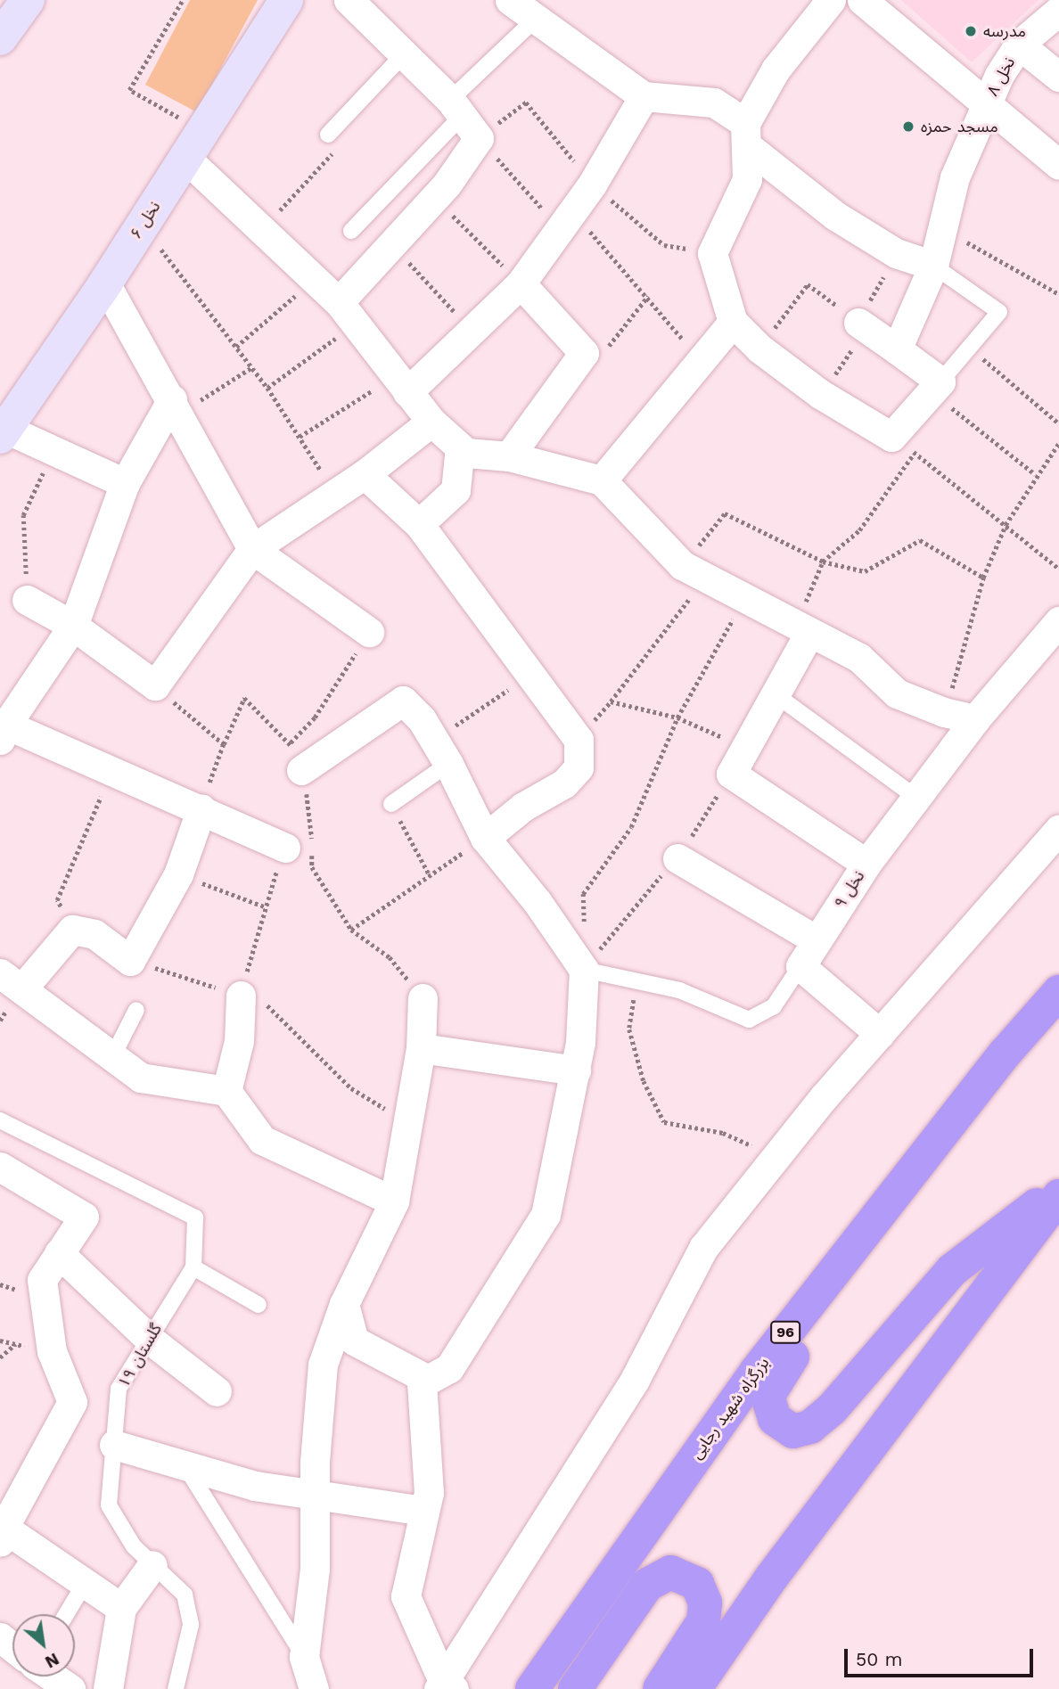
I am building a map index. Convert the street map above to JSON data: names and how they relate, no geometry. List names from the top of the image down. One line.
{"streets":{"highway":["96","بزرگراه شهید رجایی"],"street":["نخل ۸","نخل ۶","نخل ۹"],"lane":["گلستان ۱۹"]},"places":["مدرسه","مسجد حمزه"],"scale_bar":"50 m","north":"bottom right"}
